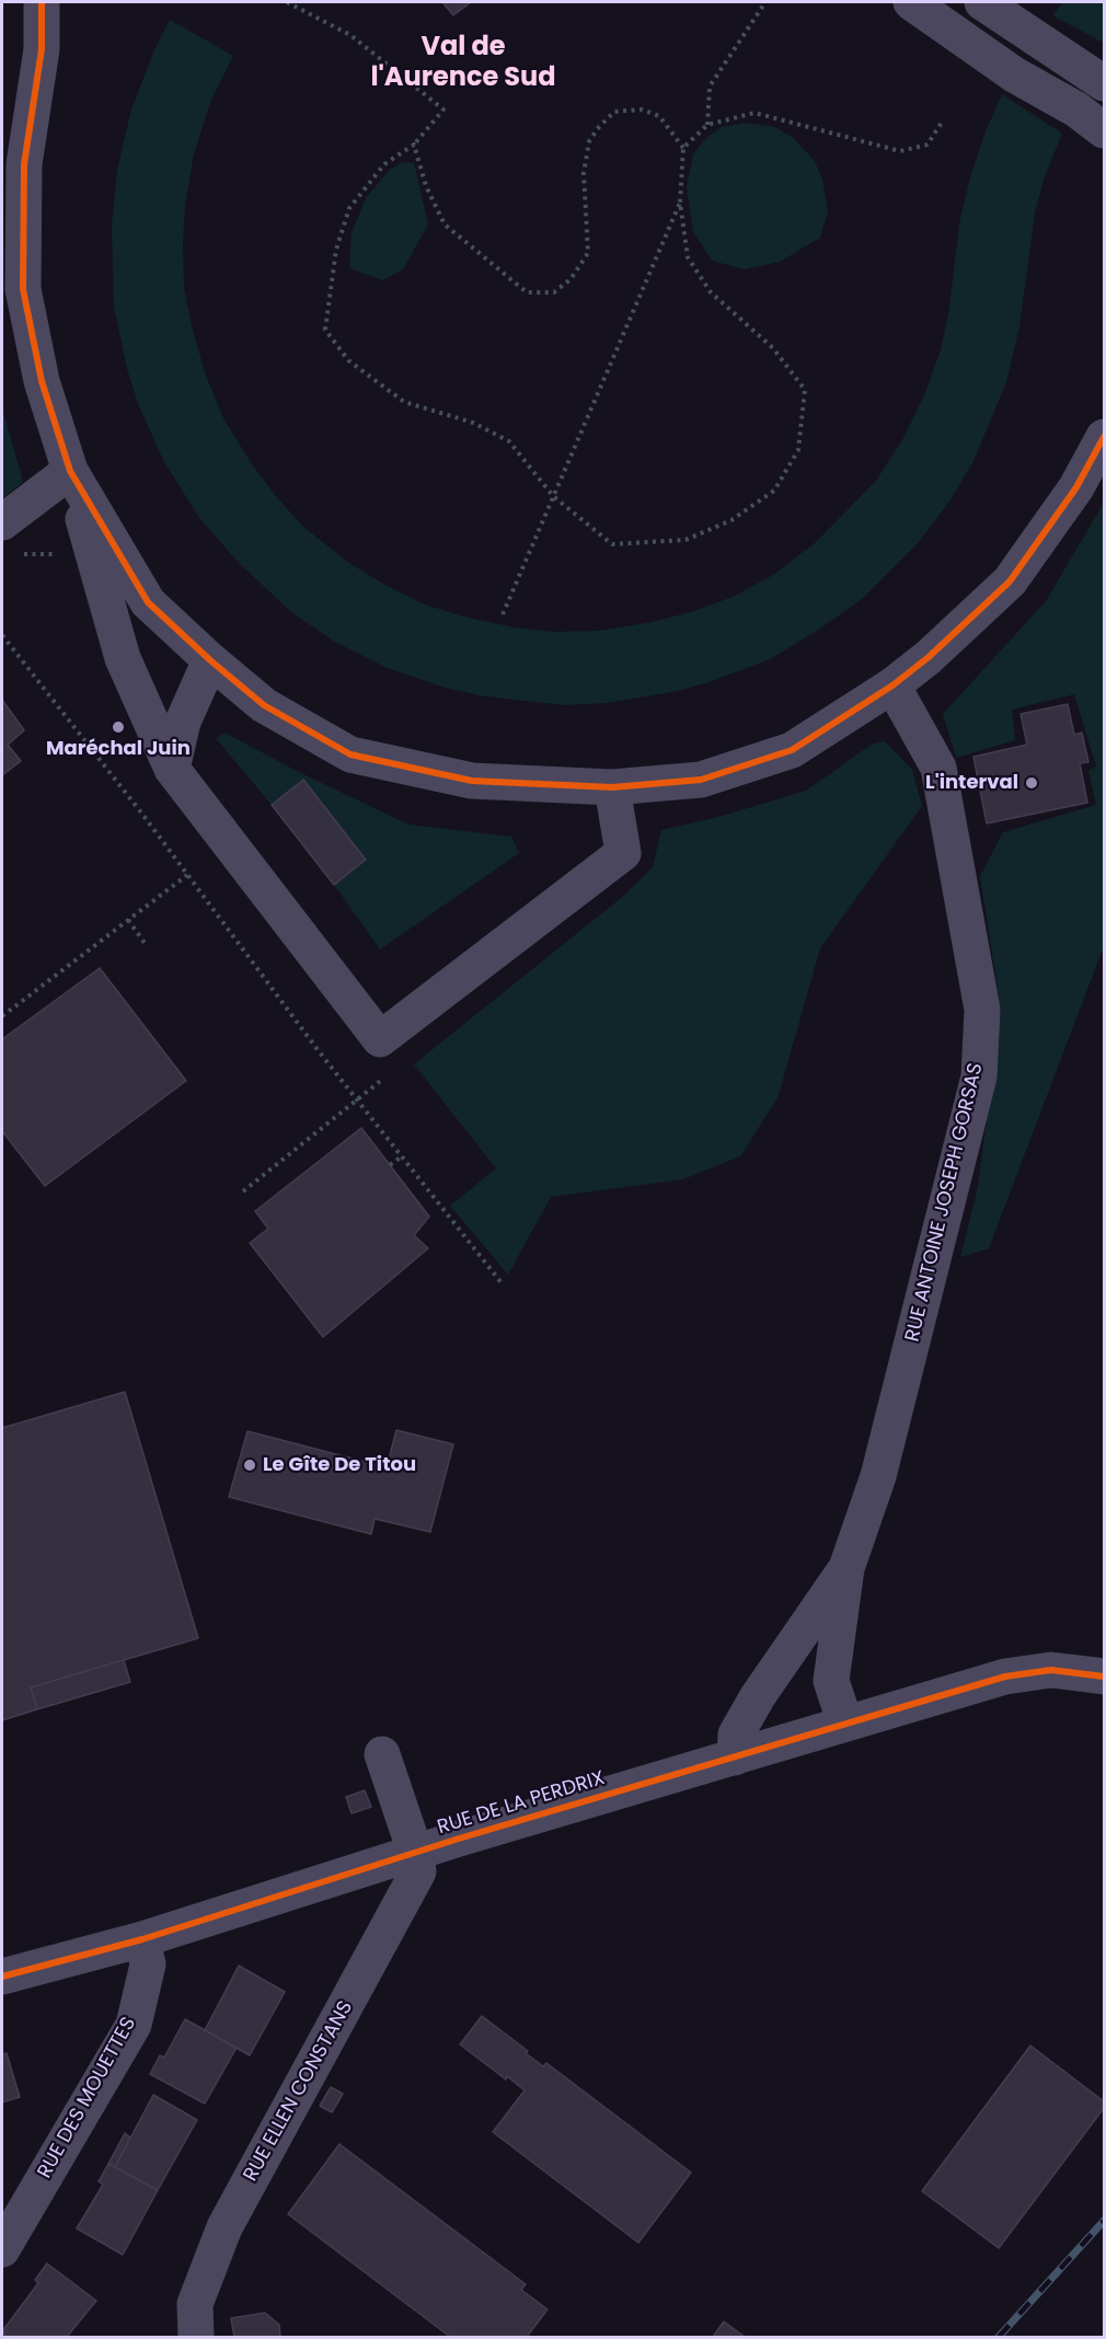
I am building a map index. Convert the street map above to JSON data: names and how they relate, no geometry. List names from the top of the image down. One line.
{"streets":{"street":["RUE ANTOINE JOSEPH GORSAS","RUE DE LA PERDRIX","RUE ELLEN CONSTANS","RUE DES MOUETTES"]},"crossings":[["RUE ANTOINE JOSEPH GORSAS","RUE DE LA PERDRIX"],["RUE DE LA PERDRIX","RUE ELLEN CONSTANS"],["RUE DE LA PERDRIX","RUE DES MOUETTES"]],"districts":["Val de l'Aurence Sud"],"places":["Maréchal Juin","L'interval","Le Gîte De Titou"]}
